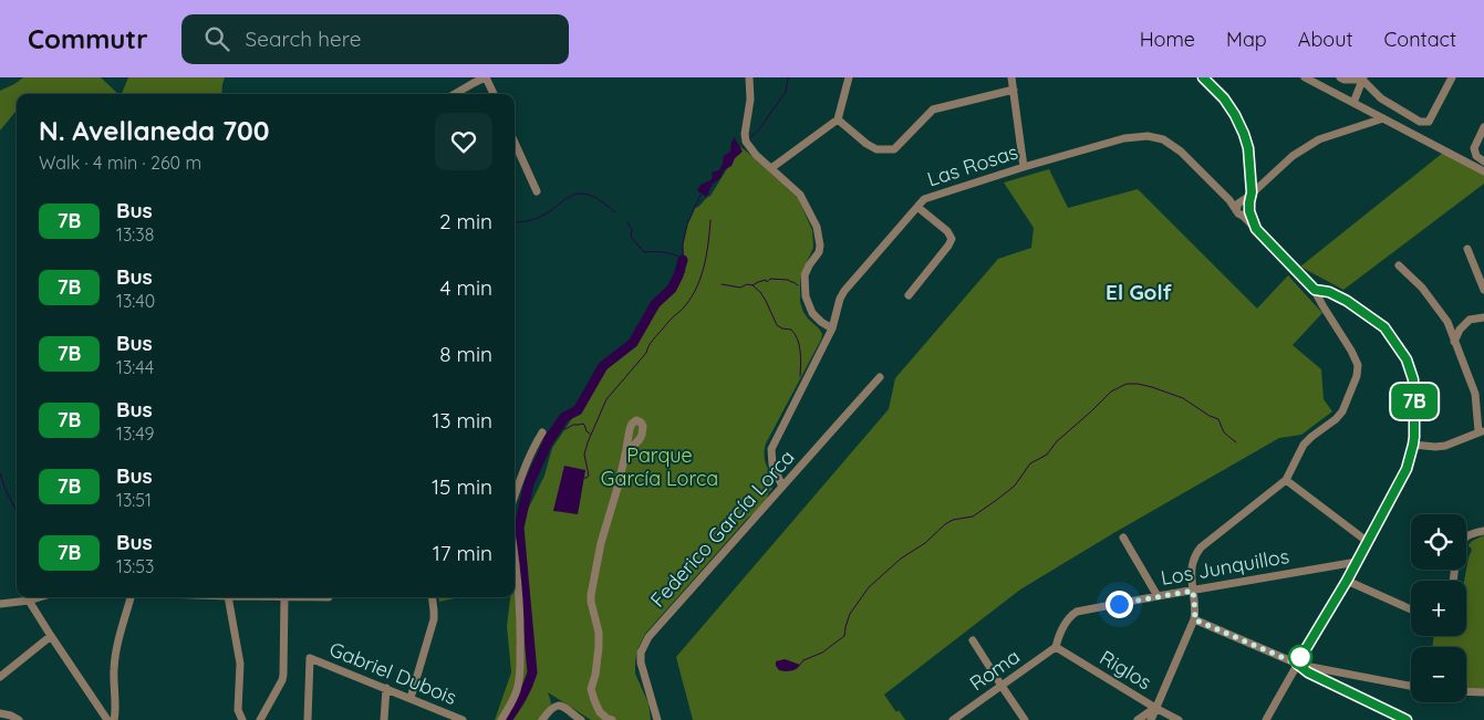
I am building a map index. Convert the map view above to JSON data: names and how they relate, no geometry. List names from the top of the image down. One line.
{"streets":{"street":["Las Rosas","Federico García Lorca","Los Junquillos","Roma","Riglos","Gabriel Dubois"]},"crossings":[["Las Rosas","Federico García Lorca"],["Los Junquillos","Roma"],["Los Junquillos","Riglos"],["Roma","Riglos"]],"districts":["El Golf"],"parks":["Parque García Lorca"],"lines":["bus line 7B"],"page":{"header":"Commutr","search":"Search here","nav":["Home","Map","About","Contact"],"on_map":"7B","heading":["N. Avellaneda 700","Walk · 4 min · 260 m"],"list":[{"mark":"7B","name":"Bus","note":"13:38","value":"2 min"},{"mark":"7B","name":"Bus","note":"13:40","value":"4 min"},{"mark":"7B","name":"Bus","note":"13:44","value":"8 min"},{"mark":"7B","name":"Bus","note":"13:49","value":"13 min"},{"mark":"7B","name":"Bus","note":"13:51","value":"15 min"},{"mark":"7B","name":"Bus","note":"13:53","value":"17 min"}],"map_buttons":["+","−"]}}
